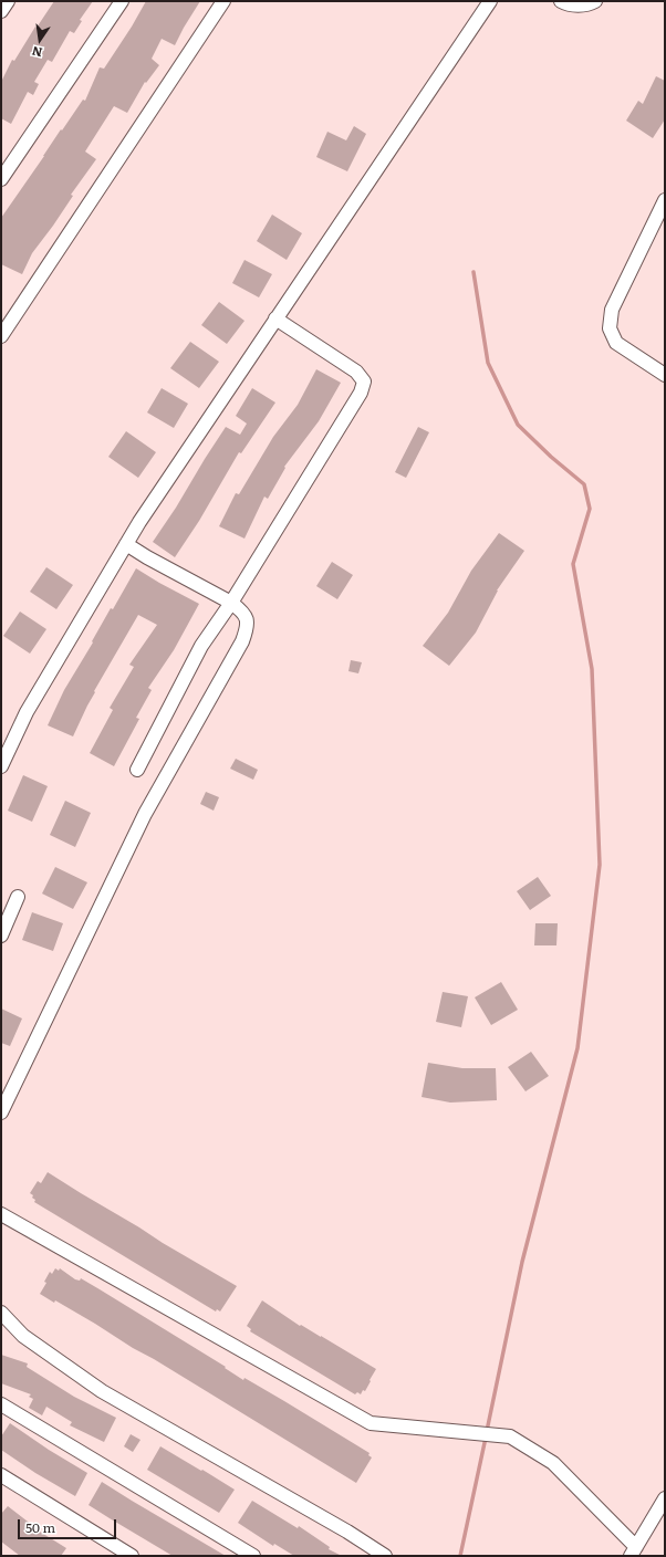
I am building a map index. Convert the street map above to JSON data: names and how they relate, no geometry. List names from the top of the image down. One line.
{"scale_bar":"50 m","north":"bottom"}
